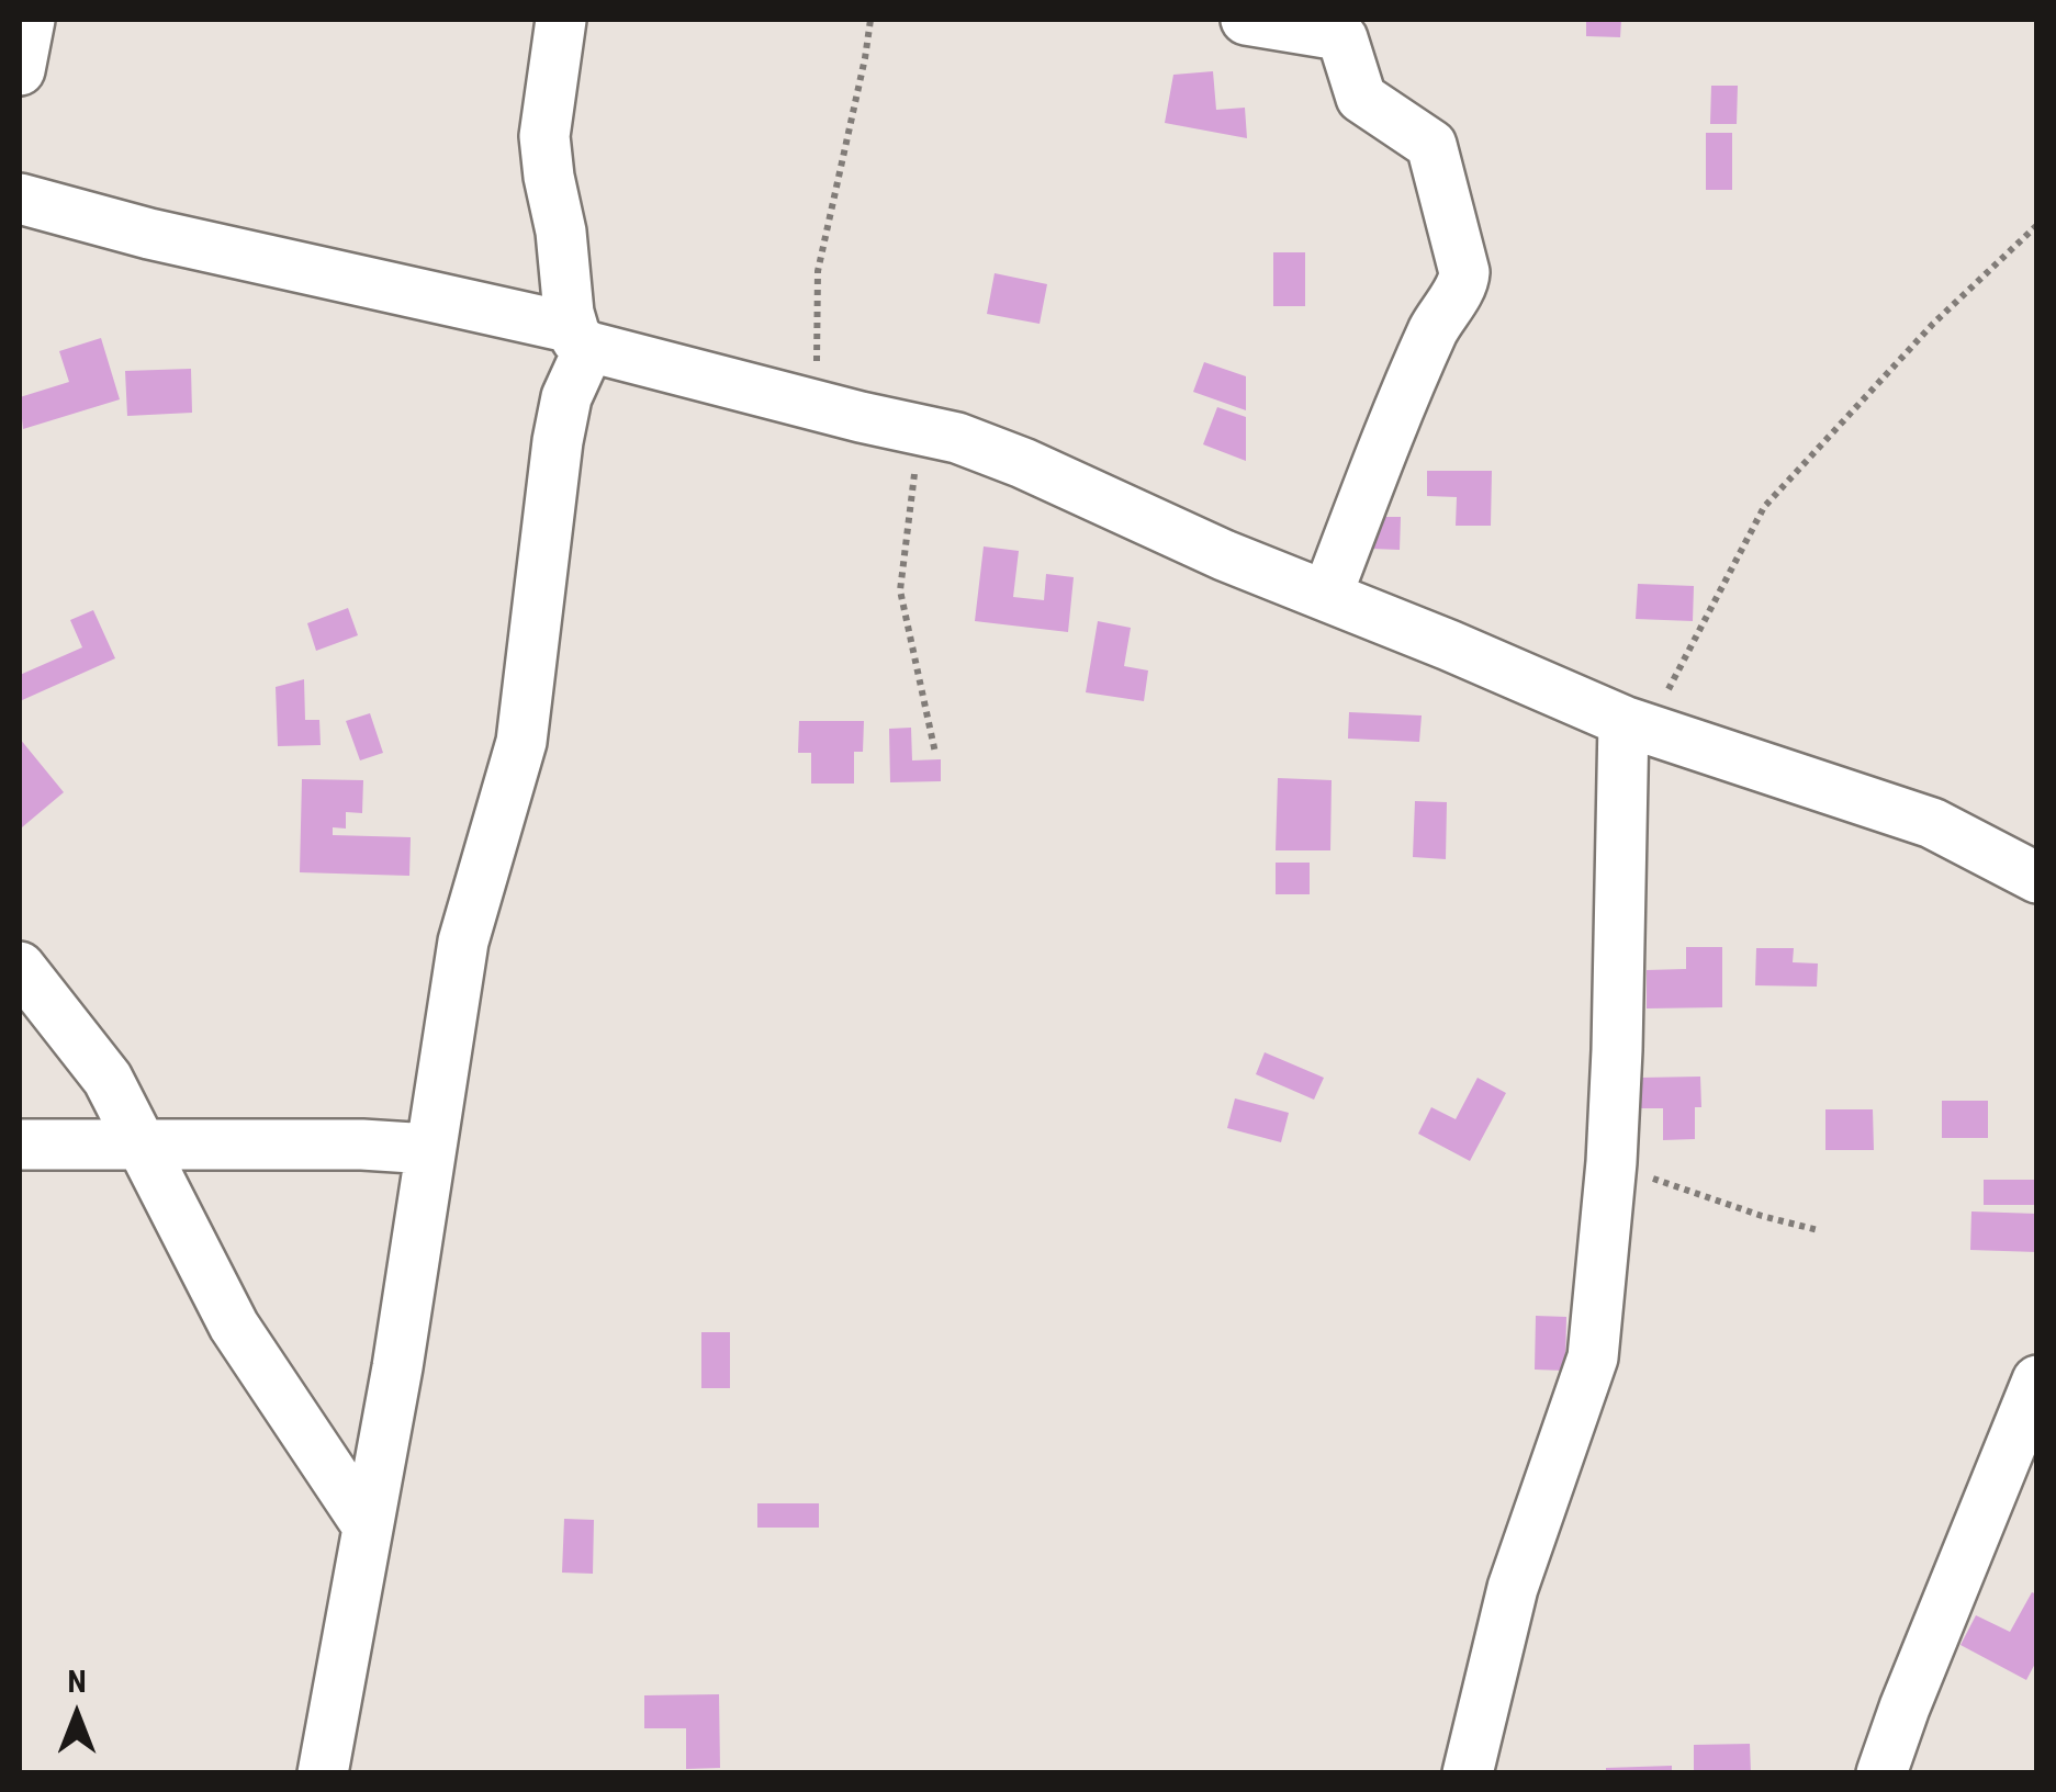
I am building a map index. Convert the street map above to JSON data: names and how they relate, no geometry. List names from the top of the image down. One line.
{"north":"top"}
